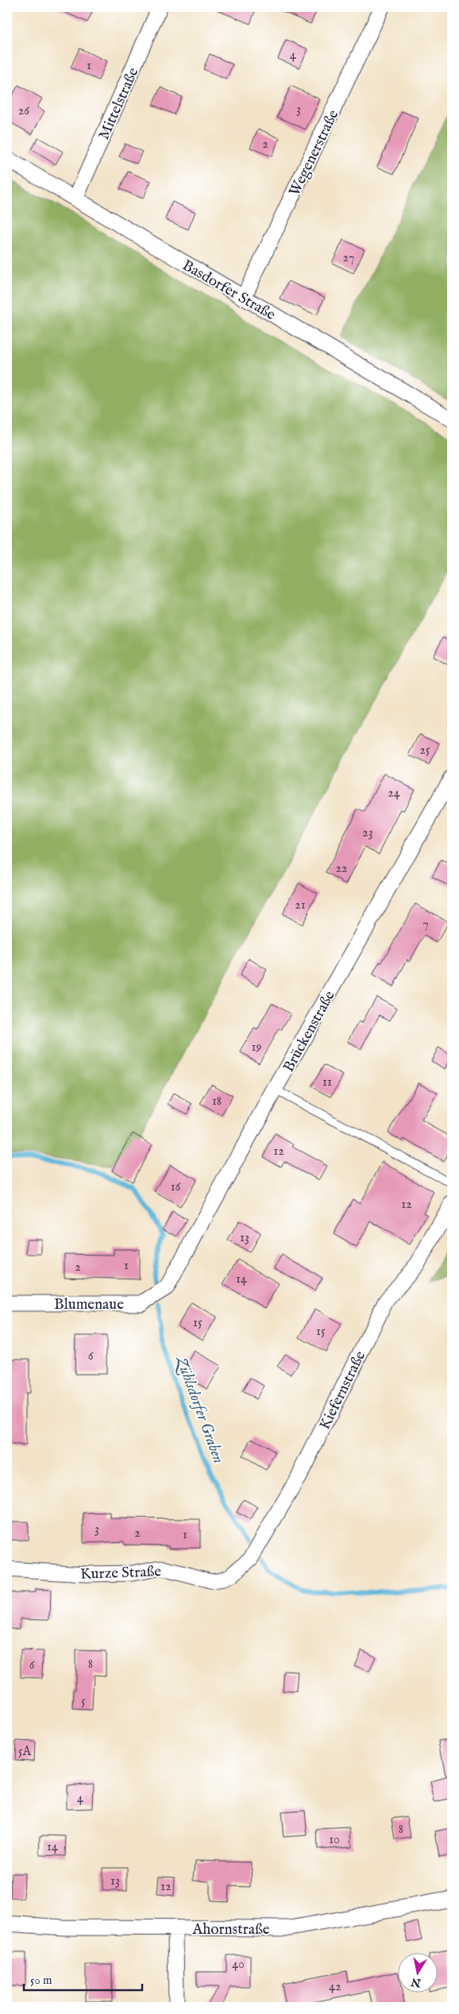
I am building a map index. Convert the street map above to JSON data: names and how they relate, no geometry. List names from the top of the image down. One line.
{"streets":{"street":["Mittelstraße","Wegenerstraße","Basdorfer Straße","Brückenstraße","Blumenaue","Kiefernstraße","Kurze Straße","Ahornstraße"]},"crossings":[["Mittelstraße","Basdorfer Straße"],["Wegenerstraße","Basdorfer Straße"],["Brückenstraße","Blumenaue"],["Kiefernstraße","Kurze Straße"]],"water":["Zühlsdorfer Graben"],"house_numbers":["4","1","3","26","2","27","25","24","23","22","21","7","19","11","18","12","16","12","13","1","2","14","15","15","6","3","2","1","8","6","5","5A","4","8","10","14","13","12","40","42"],"scale_bar":"50 m","north":"bottom"}
